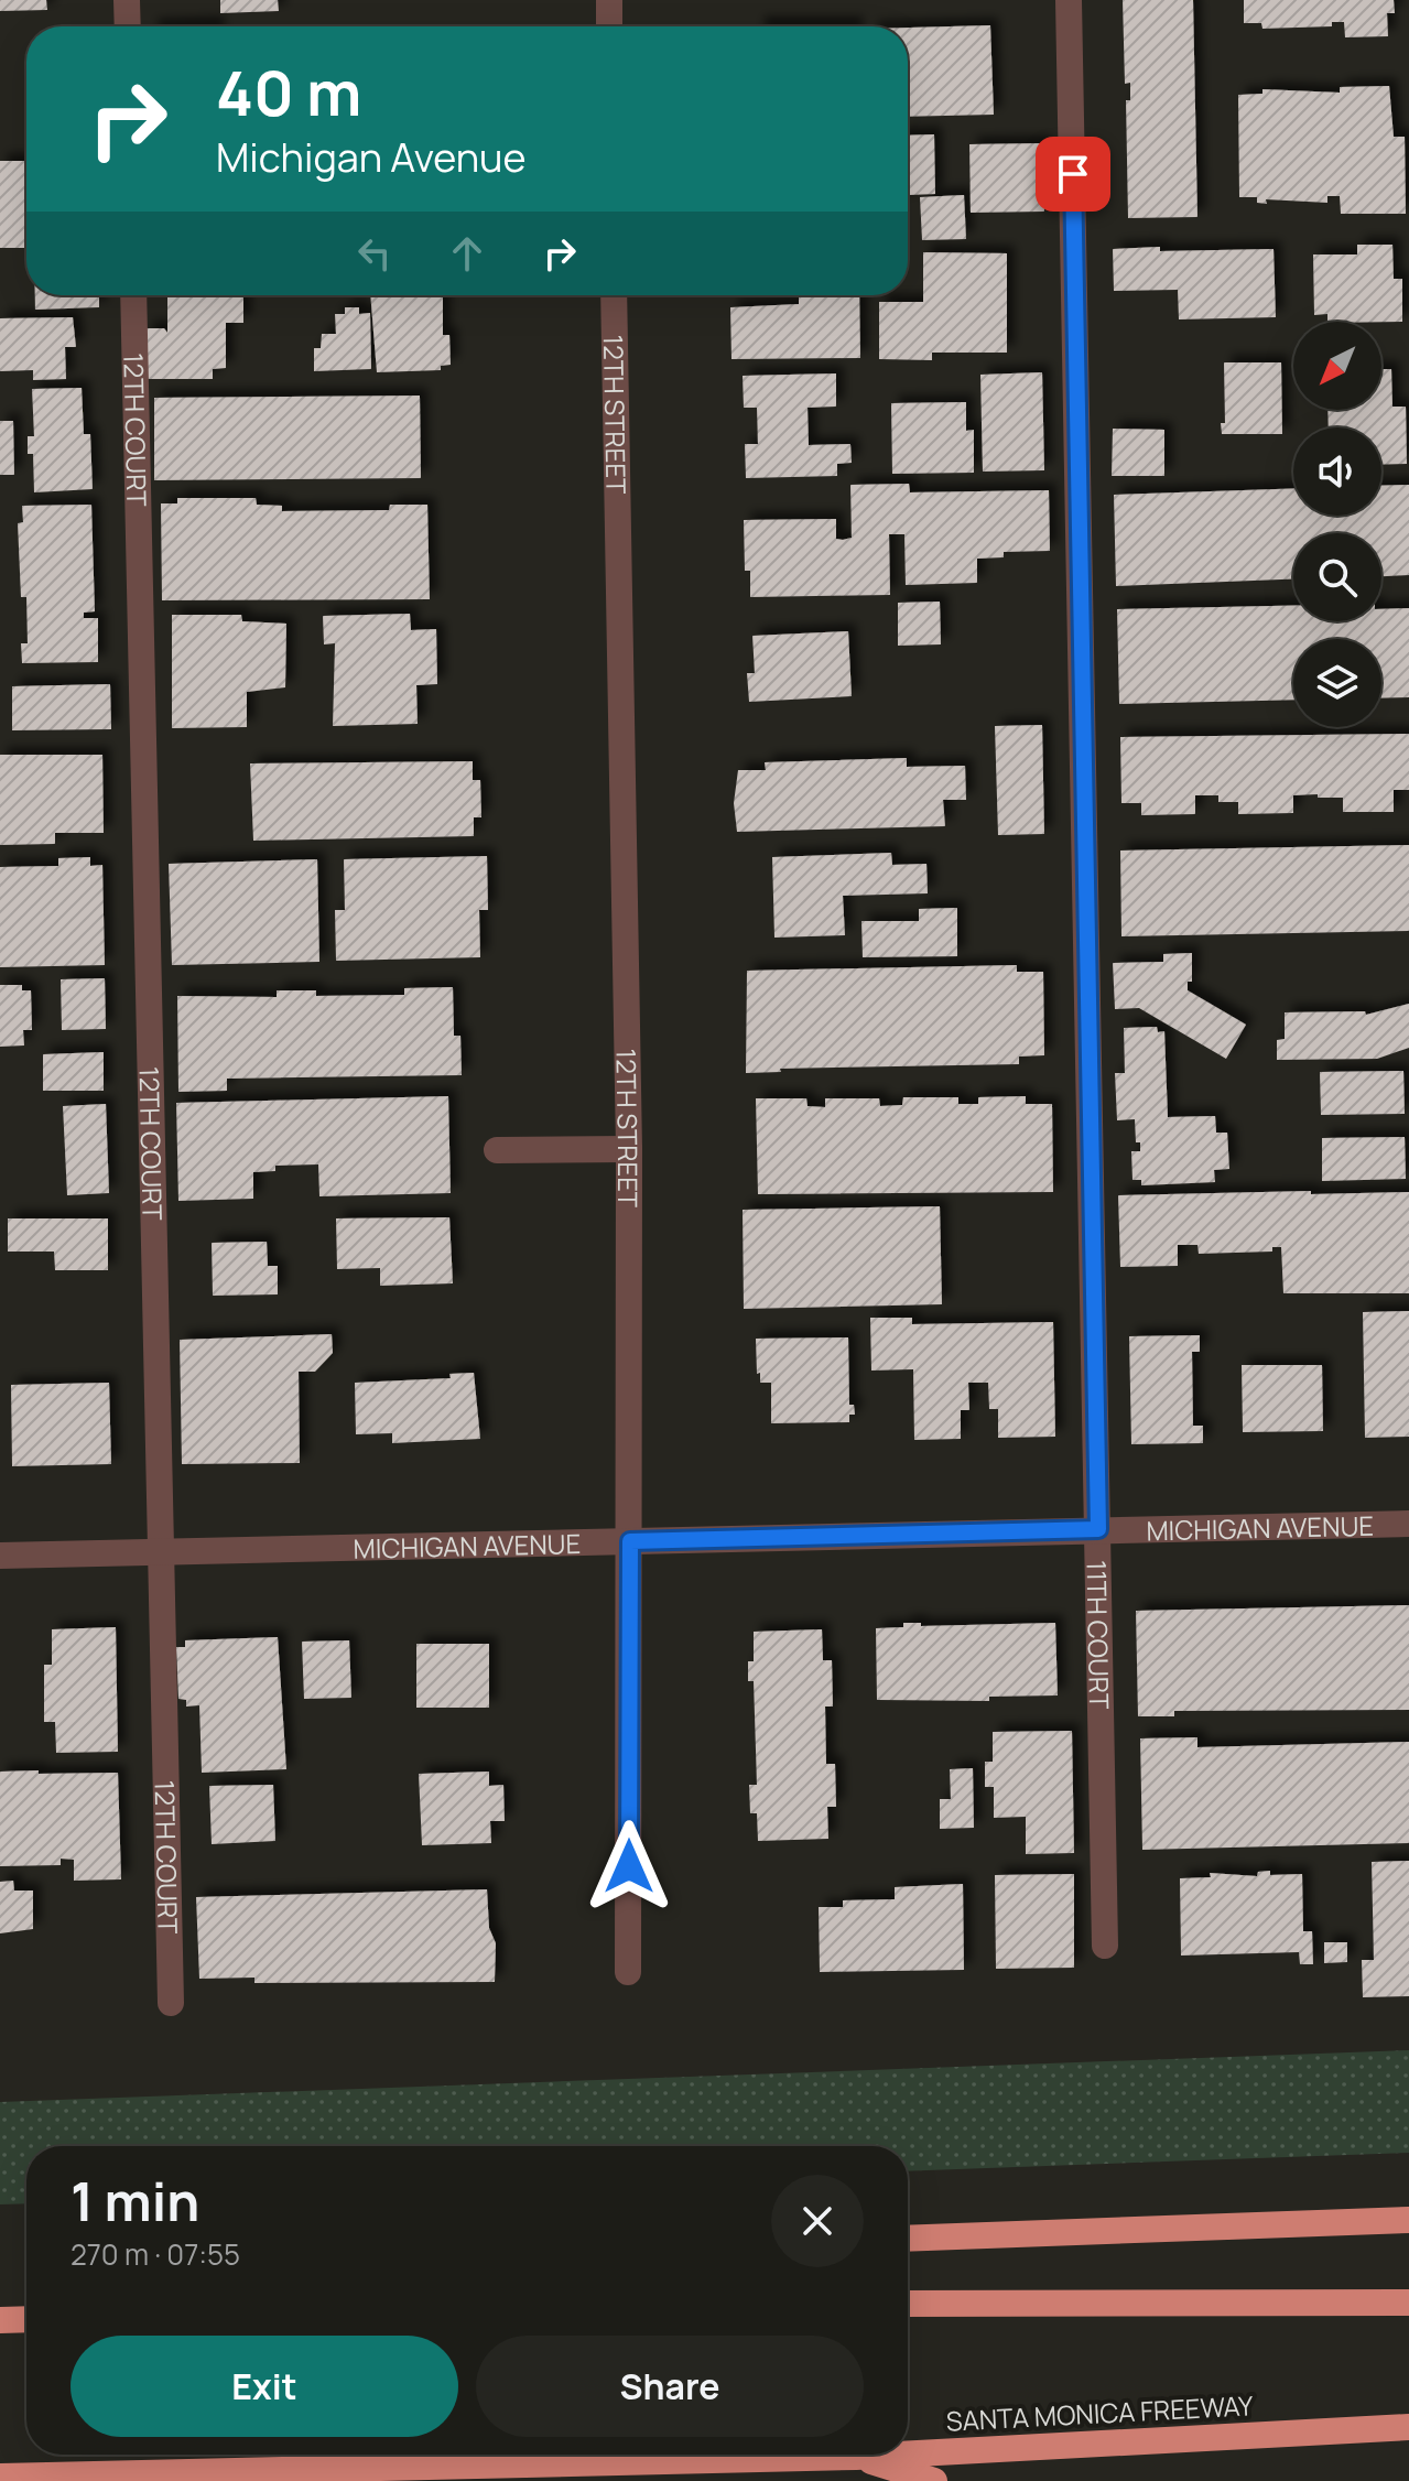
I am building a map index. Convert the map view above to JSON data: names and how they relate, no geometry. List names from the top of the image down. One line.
{"streets":{"highway":["SANTA MONICA FREEWAY"],"street":["12TH STREET","12TH COURT","MICHIGAN AVENUE","11TH COURT"]},"crossings":[["12TH STREET","MICHIGAN AVENUE"],["12TH COURT","MICHIGAN AVENUE"],["MICHIGAN AVENUE","11TH COURT"]],"north":"bottom left","page":{"turn":["40 m","Michigan Avenue"],"heading":["1 min","270 m · 07:55"],"buttons":["Exit","Share"]}}
